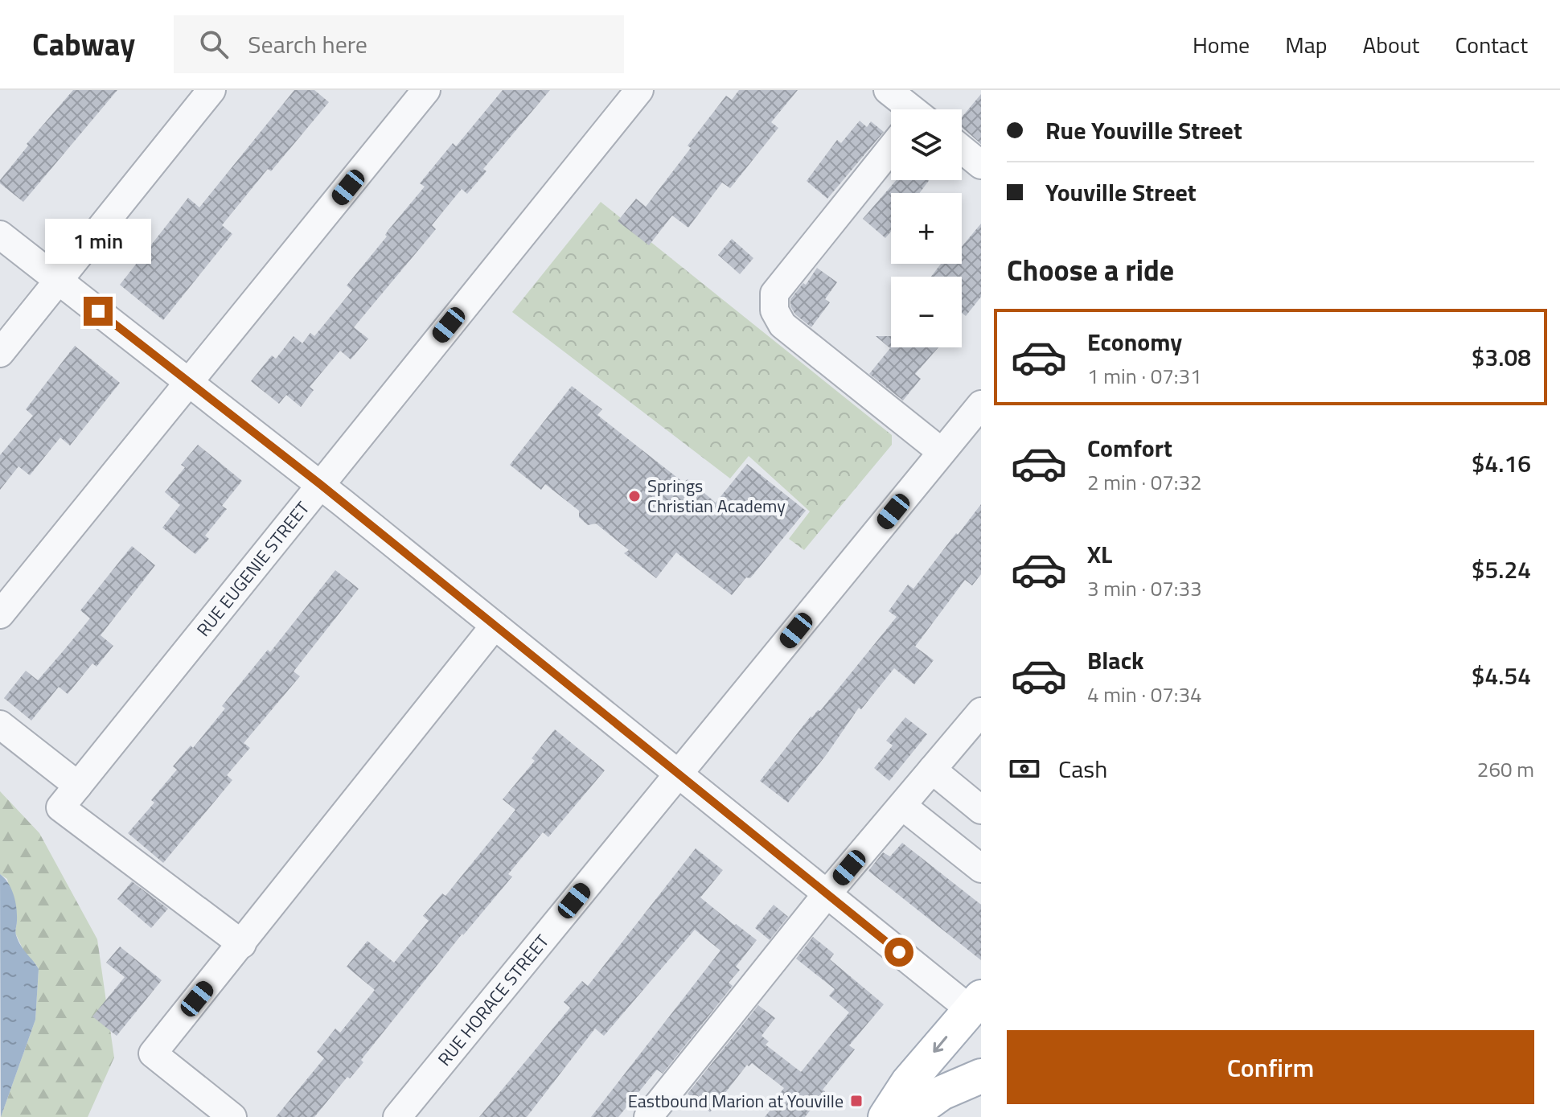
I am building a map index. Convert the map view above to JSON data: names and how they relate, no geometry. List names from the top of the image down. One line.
{"streets":{"street":["RUE EUGENIE STREET","RUE HORACE STREET"]},"places":{"other":["Springs Christian Academy"],"transit":["Eastbound Marion at Youville"]},"page":{"header":"Cabway","search":"Search here","nav":["Home","Map","About","Contact"],"banner":["Rue Youville Street","Youville Street"],"map_buttons":["+","−"],"bubble":"1 min","heading":"Choose a ride","list":[{"name":"Economy","note":"1 min · 07:31","value":"$3.08"},{"name":"Comfort","note":"2 min · 07:32","value":"$4.16"},{"name":"XL","note":"3 min · 07:33","value":"$5.24"},{"name":"Black","note":"4 min · 07:34","value":"$4.54"}],"pay":["Cash","260 m"],"buttons":"Confirm"}}
